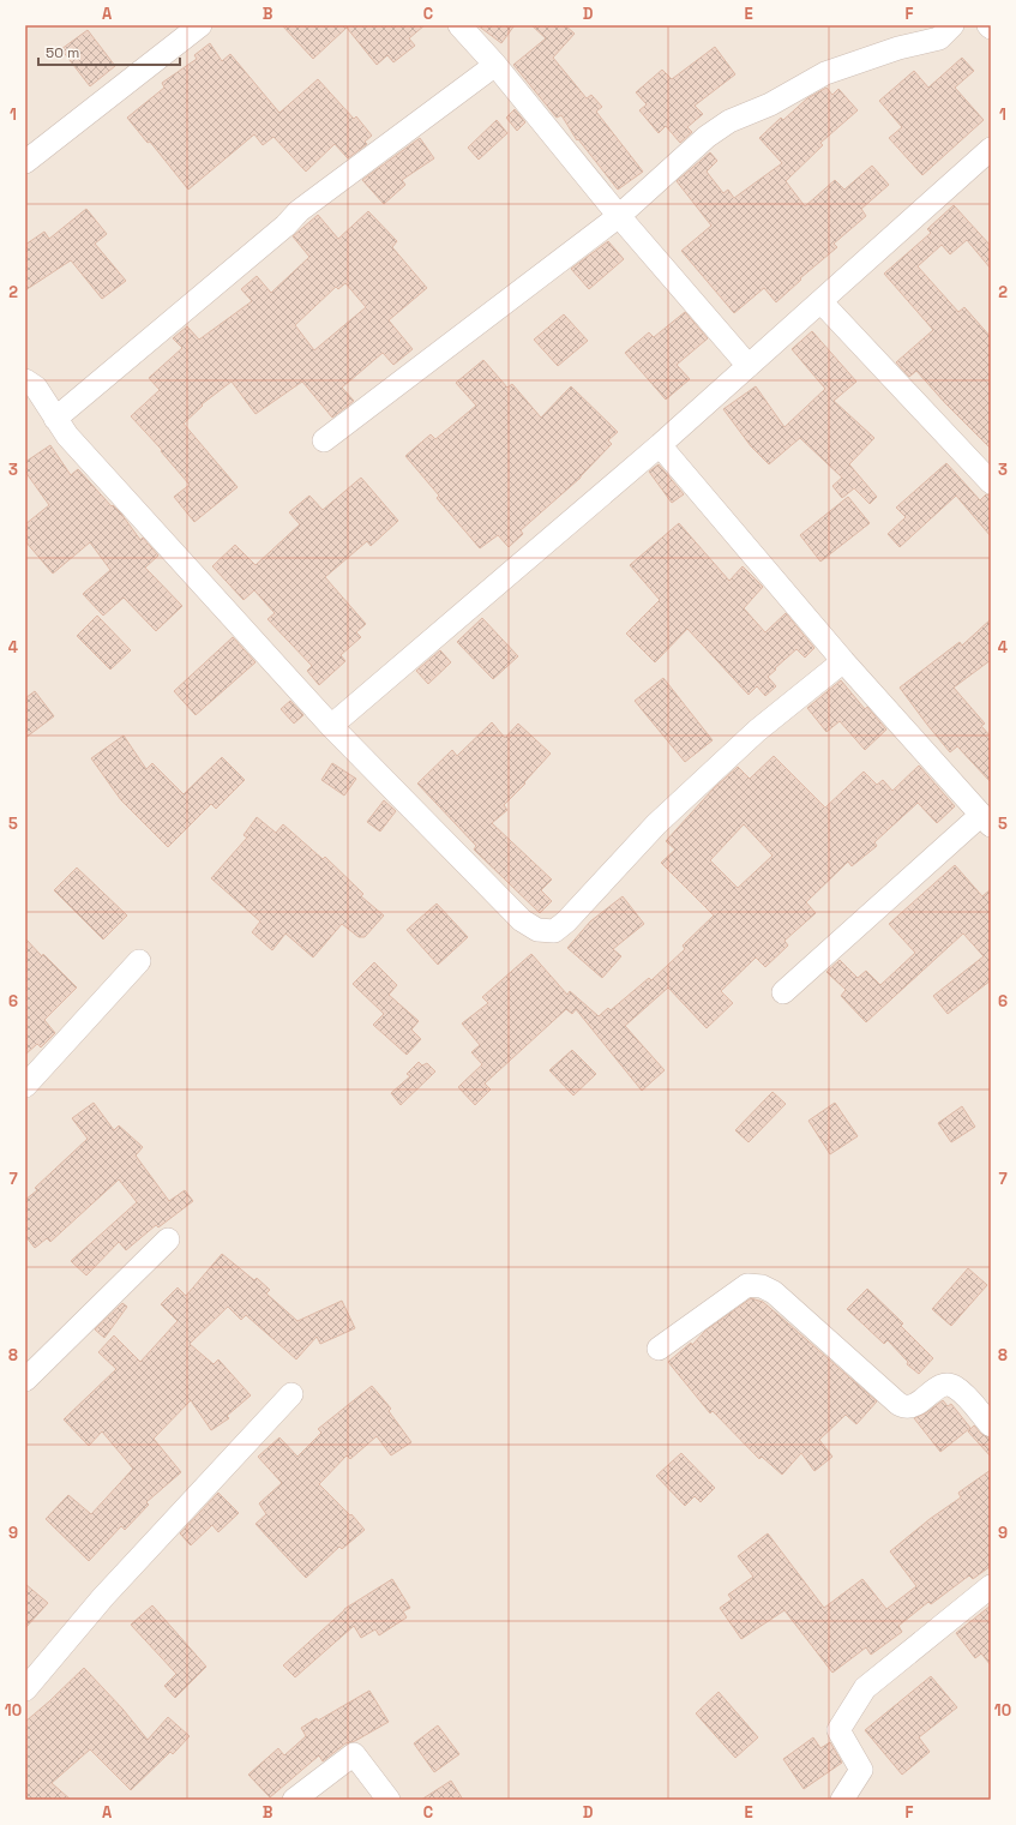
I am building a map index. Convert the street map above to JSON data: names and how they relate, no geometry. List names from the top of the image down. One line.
{"scale_bar":"50 m","grid":{"columns":["A","B","C","D","E","F"],"rows":["1","2","3","4","5","6","7","8","9","10"]}}
